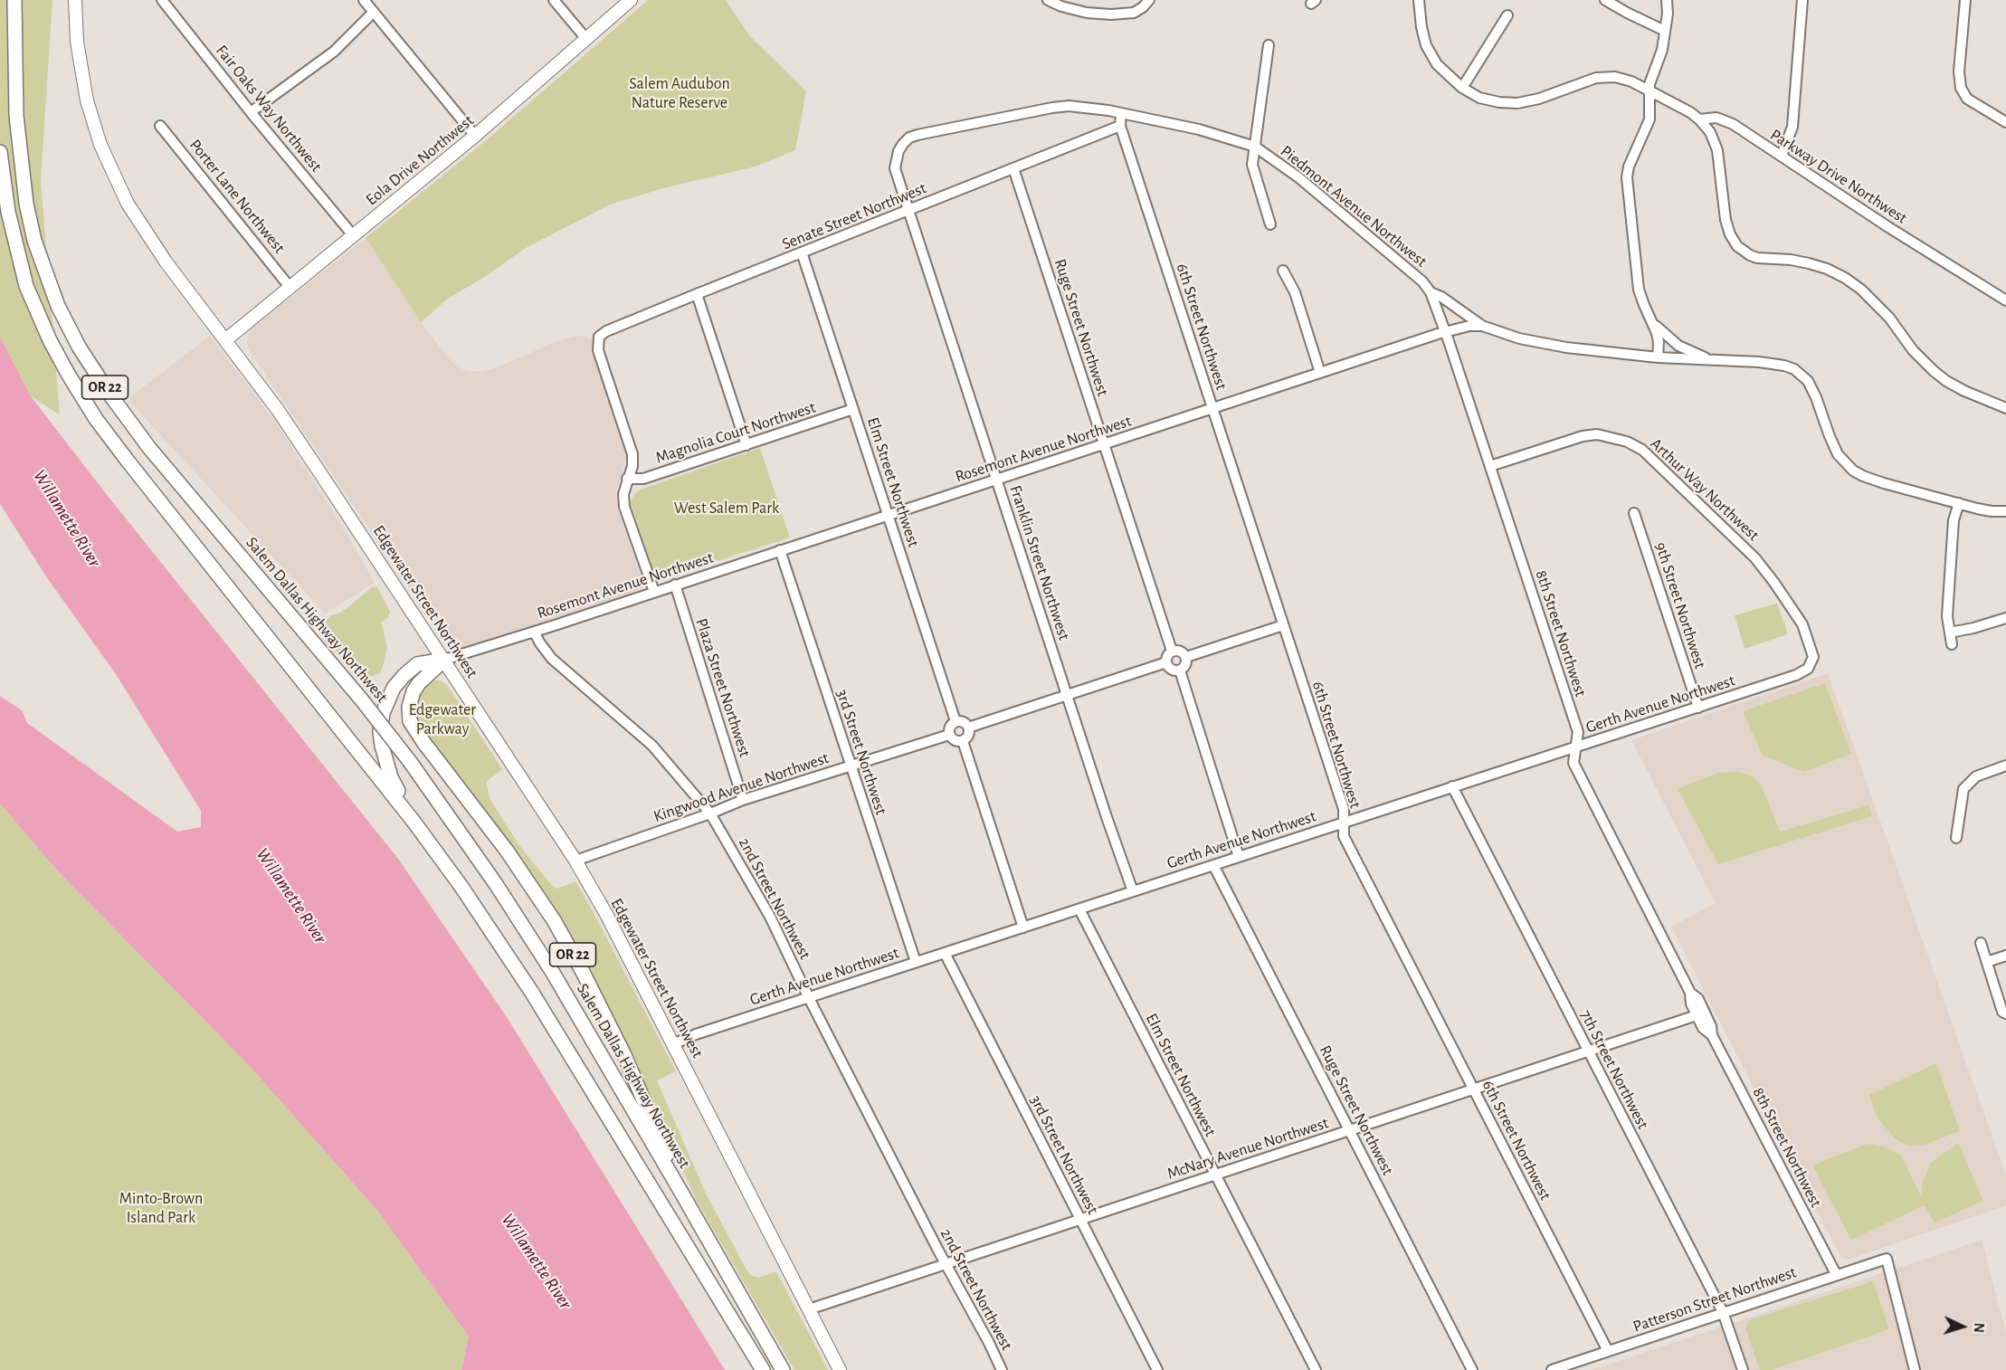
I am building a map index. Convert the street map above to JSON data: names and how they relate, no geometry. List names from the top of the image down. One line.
{"streets":{"highway":["OR 22","Salem Dallas Highway Northwest"],"main road":["Eola Drive Northwest","Edgewater Street Northwest"],"street":["Fair Oaks Way Northwest","Parkway Drive Northwest","Porter Lane Northwest","Piedmont Avenue Northwest","Senate Street Northwest","6th Street Northwest","Ruge Street Northwest","Magnolia Court Northwest","Rosemont Avenue Northwest","Elm Street Northwest","Arthur Way Northwest","Franklin Street Northwest","9th Street Northwest","8th Street Northwest","Plaza Street Northwest","Gerth Avenue Northwest","3rd Street Northwest","Kingwood Avenue Northwest","2nd Street Northwest","7th Street Northwest","McNary Avenue Northwest","Patterson Street Northwest"]},"crossings":[["Fair Oaks Way Northwest","Eola Drive Northwest"],["Eola Drive Northwest","Porter Lane Northwest"],["Eola Drive Northwest","Edgewater Street Northwest"],["Piedmont Avenue Northwest","Senate Street Northwest"],["Piedmont Avenue Northwest","6th Street Northwest"],["Piedmont Avenue Northwest","Rosemont Avenue Northwest"],["Piedmont Avenue Northwest","Franklin Street Northwest"],["Piedmont Avenue Northwest","8th Street Northwest"],["Senate Street Northwest","6th Street Northwest"],["Senate Street Northwest","Ruge Street Northwest"],["Senate Street Northwest","Magnolia Court Northwest"],["Senate Street Northwest","Elm Street Northwest"],["Senate Street Northwest","Franklin Street Northwest"],["6th Street Northwest","Rosemont Avenue Northwest"],["6th Street Northwest","Gerth Avenue Northwest"],["6th Street Northwest","McNary Avenue Northwest"],["6th Street Northwest","Patterson Street Northwest"],["Ruge Street Northwest","Rosemont Avenue Northwest"],["Ruge Street Northwest","Gerth Avenue Northwest"],["Ruge Street Northwest","McNary Avenue Northwest"],["OR 22","Rosemont Avenue Northwest"],["OR 22","Edgewater Street Northwest"],["OR 22","Salem Dallas Highway Northwest"],["Magnolia Court Northwest","Elm Street Northwest"],["Rosemont Avenue Northwest","Elm Street Northwest"],["Rosemont Avenue Northwest","Franklin Street Northwest"],["Rosemont Avenue Northwest","Edgewater Street Northwest"],["Rosemont Avenue Northwest","8th Street Northwest"],["Rosemont Avenue Northwest","Plaza Street Northwest"],["Rosemont Avenue Northwest","3rd Street Northwest"],["Rosemont Avenue Northwest","2nd Street Northwest"],["Elm Street Northwest","Gerth Avenue Northwest"],["Elm Street Northwest","Kingwood Avenue Northwest"],["Elm Street Northwest","McNary Avenue Northwest"],["Arthur Way Northwest","8th Street Northwest"],["Arthur Way Northwest","Gerth Avenue Northwest"],["Franklin Street Northwest","Gerth Avenue Northwest"],["Edgewater Street Northwest","Gerth Avenue Northwest"],["Edgewater Street Northwest","Kingwood Avenue Northwest"],["Edgewater Street Northwest","McNary Avenue Northwest"],["9th Street Northwest","Gerth Avenue Northwest"],["8th Street Northwest","Gerth Avenue Northwest"],["8th Street Northwest","McNary Avenue Northwest"],["8th Street Northwest","Patterson Street Northwest"],["Plaza Street Northwest","Kingwood Avenue Northwest"],["Gerth Avenue Northwest","3rd Street Northwest"],["Gerth Avenue Northwest","2nd Street Northwest"],["Gerth Avenue Northwest","7th Street Northwest"],["3rd Street Northwest","Kingwood Avenue Northwest"],["3rd Street Northwest","McNary Avenue Northwest"],["Kingwood Avenue Northwest","2nd Street Northwest"],["2nd Street Northwest","McNary Avenue Northwest"],["7th Street Northwest","McNary Avenue Northwest"],["7th Street Northwest","Patterson Street Northwest"]],"water":["Willamette River"],"parks":["Salem Audubon Nature Reserve","West Salem Park","Edgewater Parkway","Minto-Brown Island Park"],"north":"right"}
